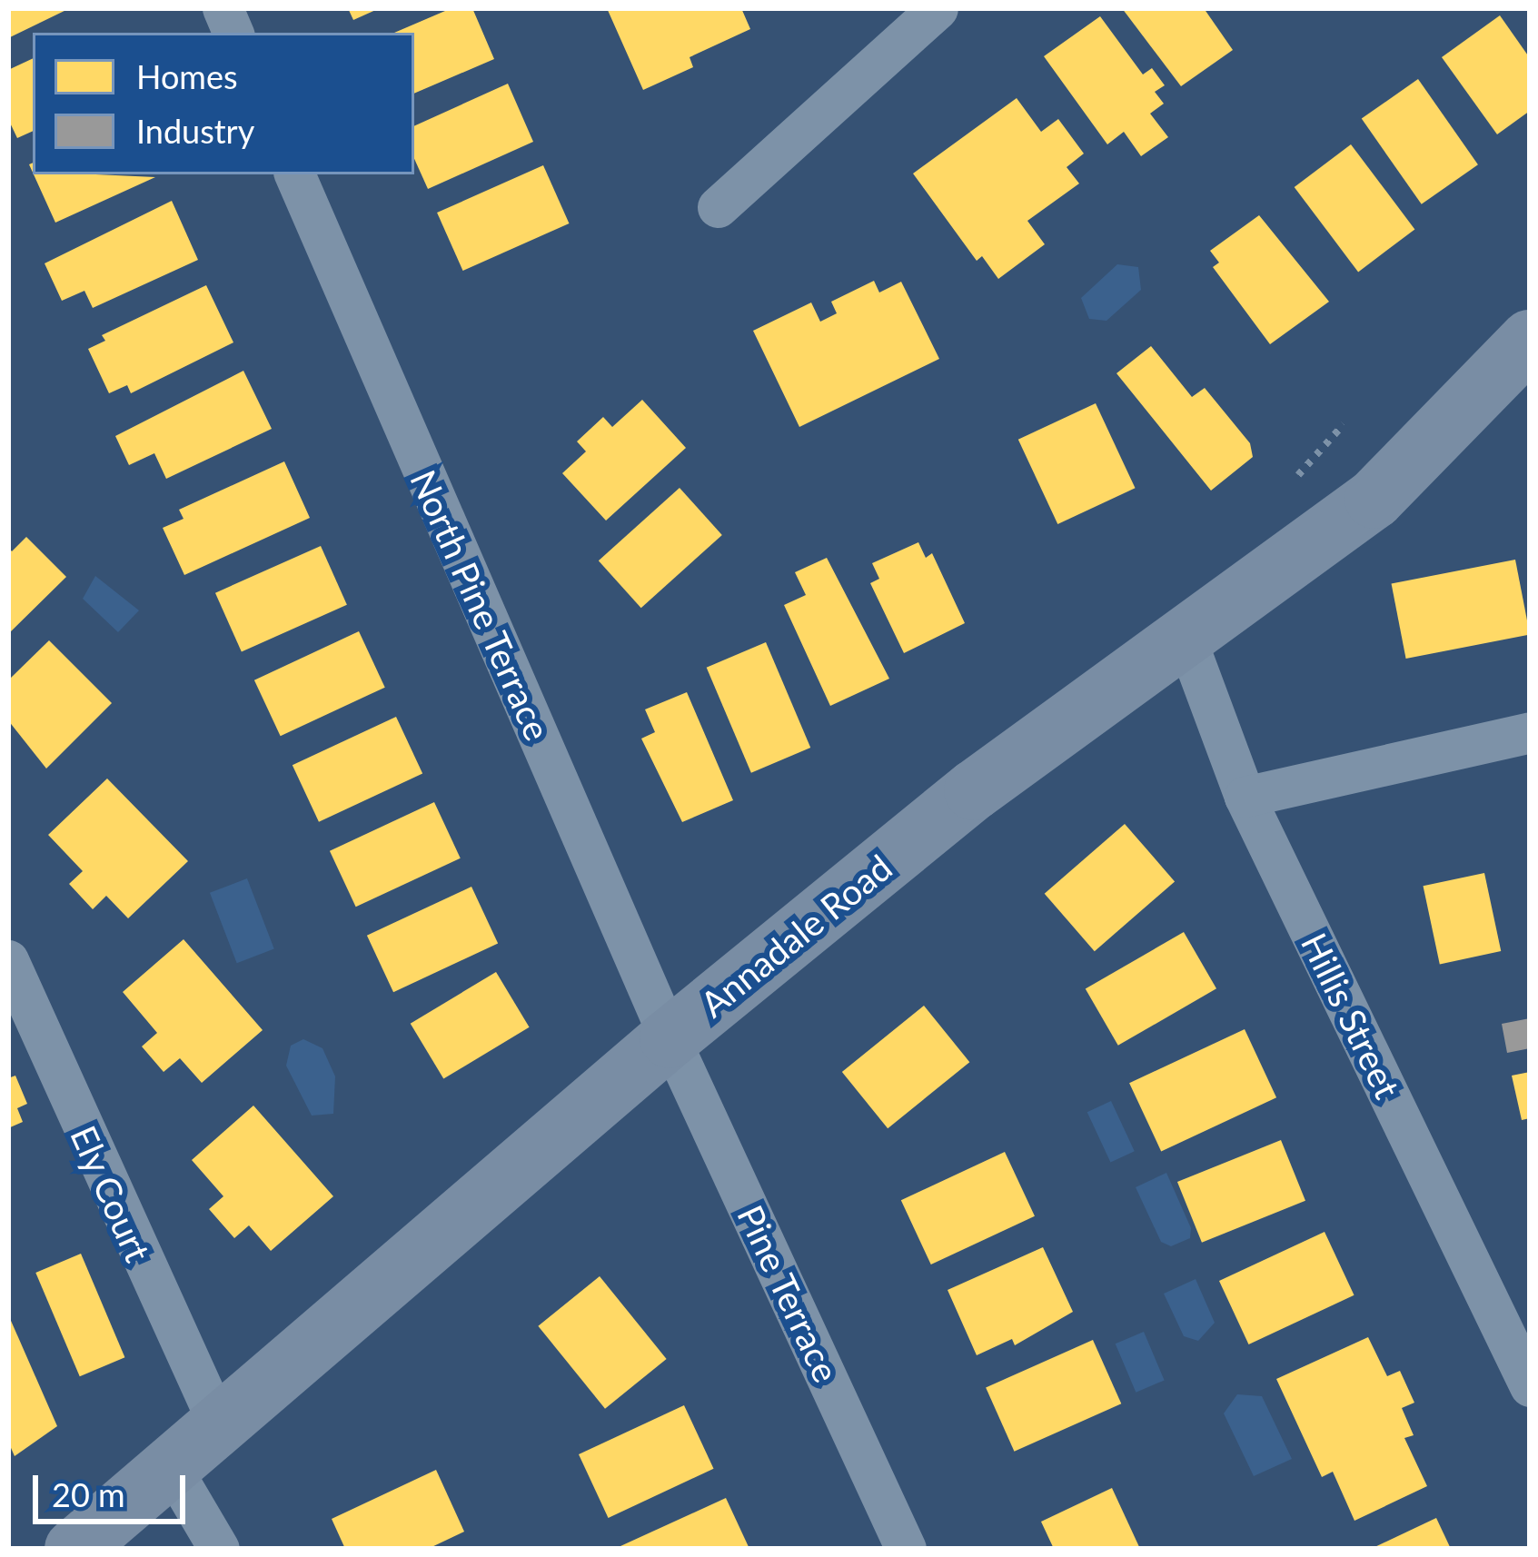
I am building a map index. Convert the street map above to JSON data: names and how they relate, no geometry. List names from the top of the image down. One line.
{"streets":{"street":["North Pine Terrace","Annadale Road","Hillis Street","Ely Court","Pine Terrace"]},"crossings":[["North Pine Terrace","Annadale Road"],["North Pine Terrace","Pine Terrace"],["Annadale Road","Hillis Street"],["Annadale Road","Ely Court"],["Annadale Road","Pine Terrace"]],"legend":["Homes","Industry"],"scale_bar":"20 m"}
